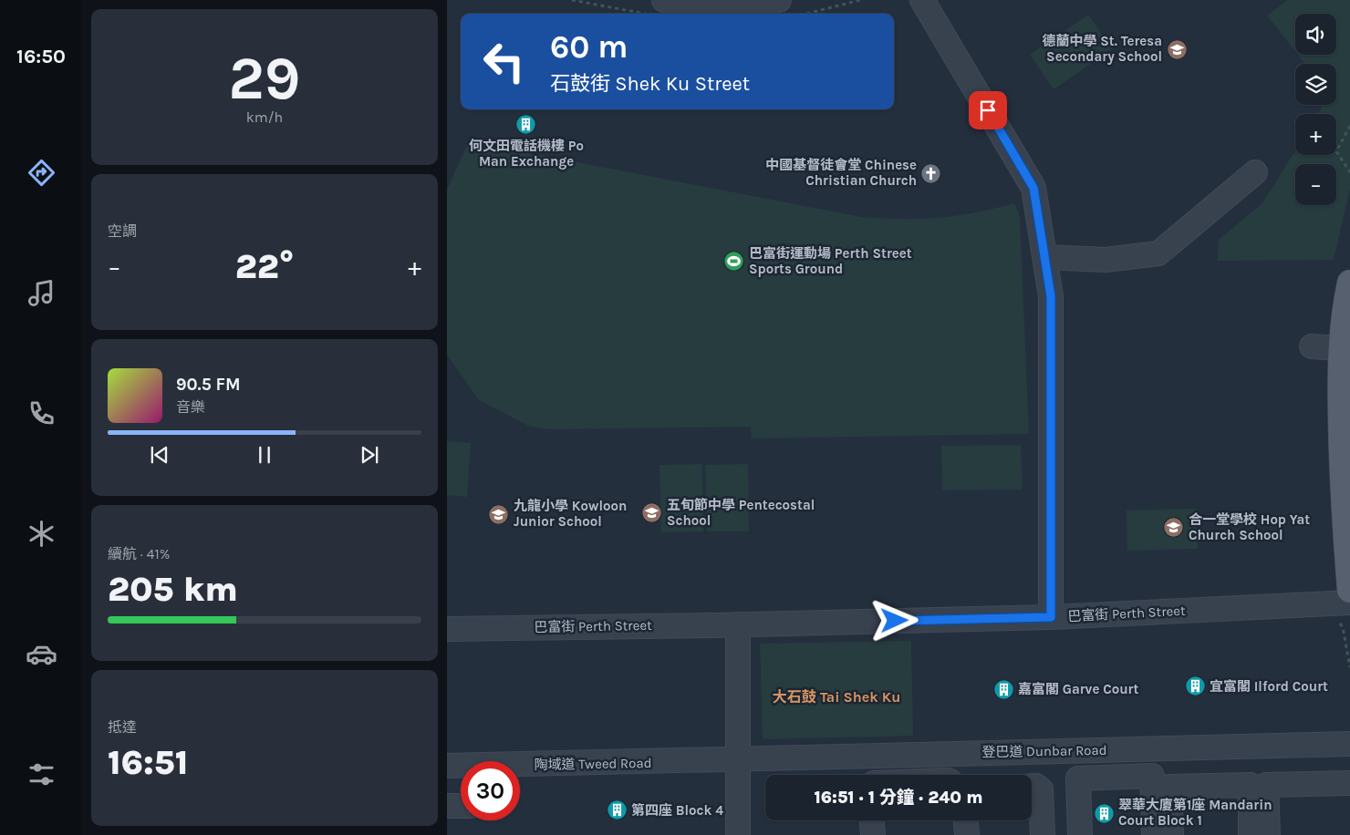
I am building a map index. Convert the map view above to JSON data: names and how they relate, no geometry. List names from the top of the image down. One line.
{"streets":{"street":["巴富街 Perth Street","登巴道 Dunbar Road","陶域道 Tweed Road"]},"crossings":[["登巴道 Dunbar Road","陶域道 Tweed Road"]],"districts":["大石鼓 Tai Shek Ku"],"places":{"school or university":["德蘭中學 St. Teresa Secondary School","五旬節中學 Pentecostal School","九龍小學 Kowloon Junior School","合一堂學校 Hop Yat Church School"],"building":["何文田電話機樓 Po Man Exchange","宜富閣 Ilford Court","嘉富閣 Garve Court","第四座 Block 4","翠華大廈第1座 Mandarin Court Block 1"],"church":["中國基督徒會堂 Chinese Christian Church"],"sports":["巴富街運動場 Perth Street Sports Ground"]},"page":{"tabs":"16:50","tile":[["29","km/h"],"空調",["續航 · 41%","205 km"],["抵達","16:51"]],"map_buttons":["+","−"],"turn":["60 m","石鼓街 Shek Ku Street"],"heat":["−","22°","+"],"song":["90.5 FM","音樂"],"limit":"30","trip":"16:51 · 1 分鐘 · 240 m"}}
